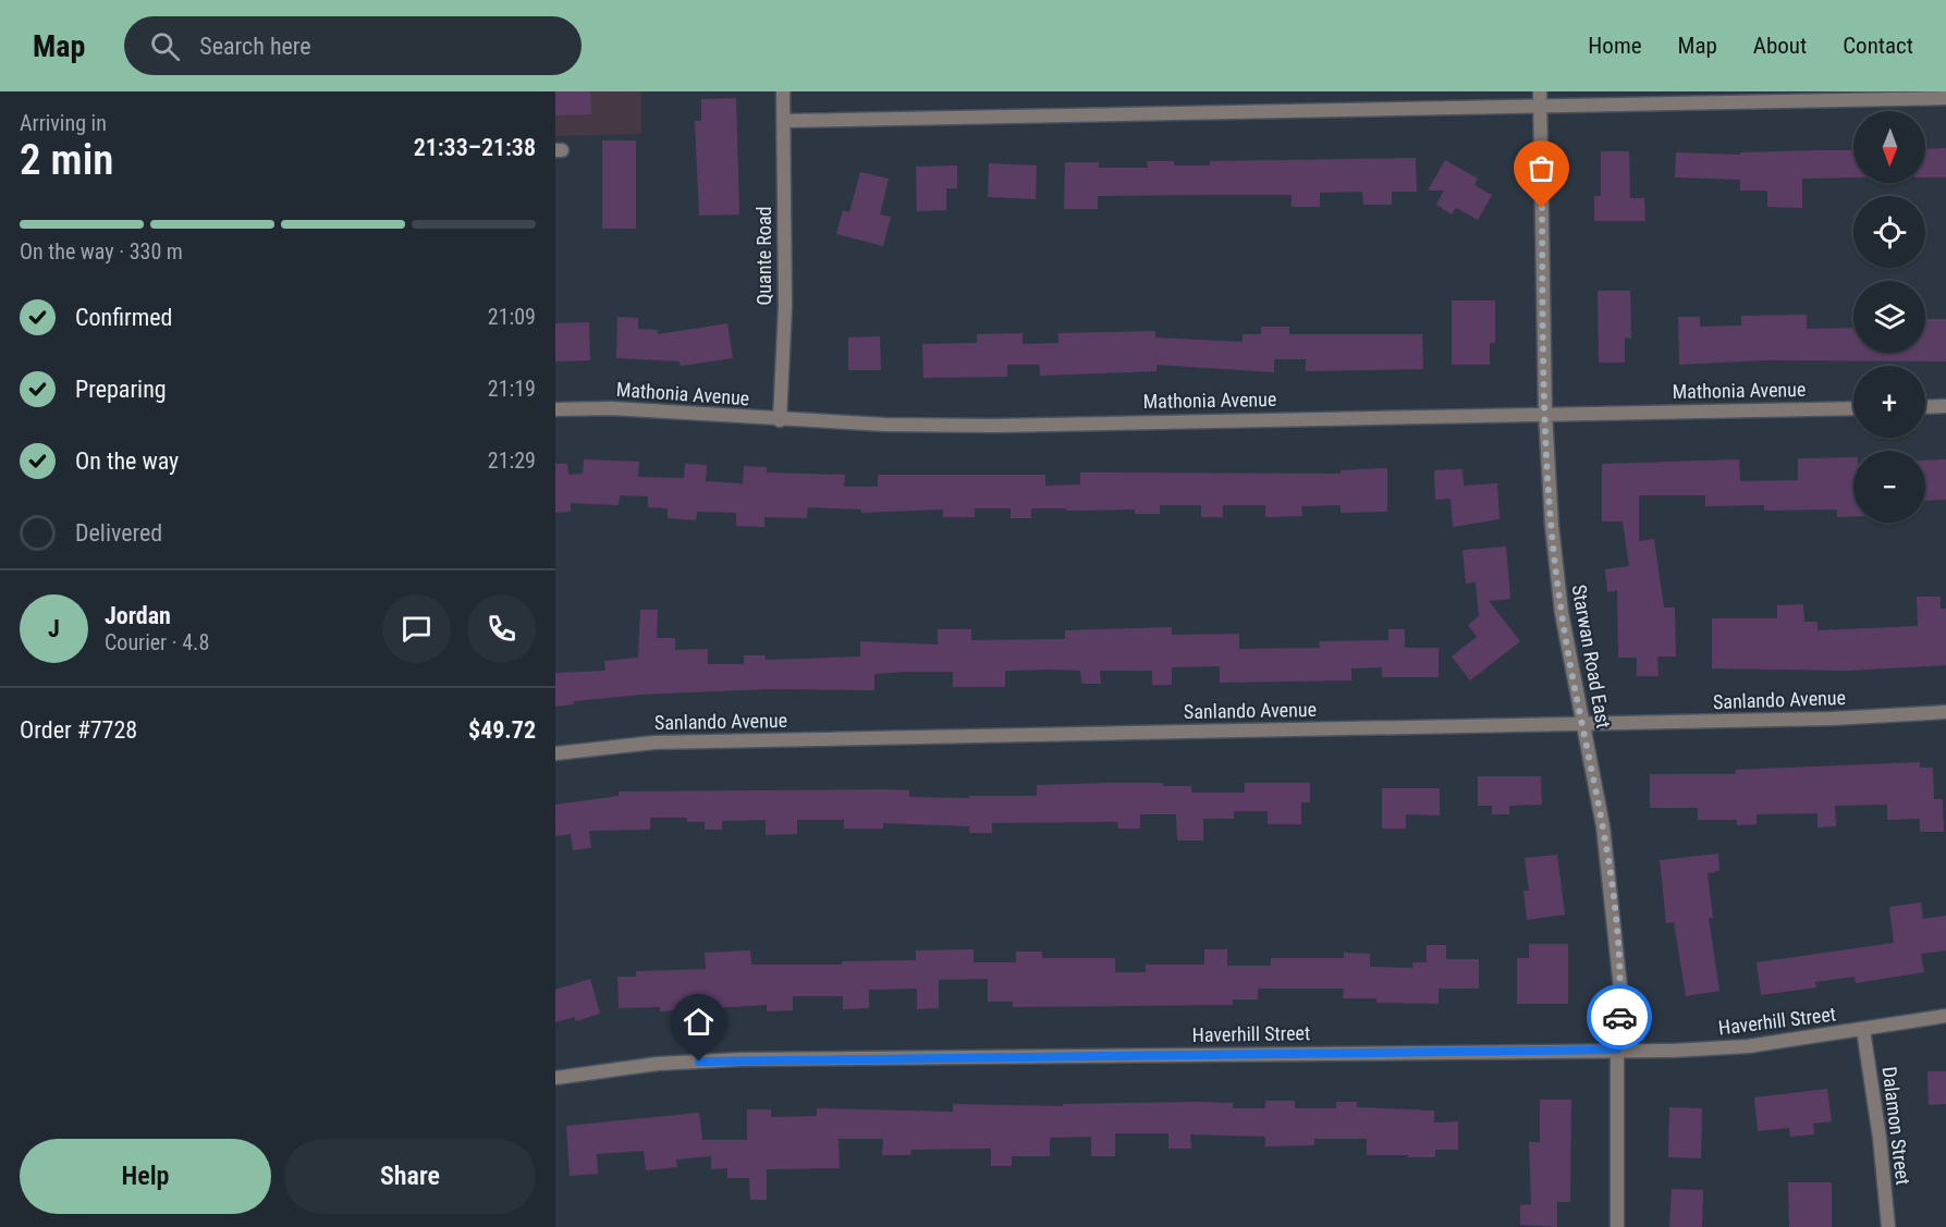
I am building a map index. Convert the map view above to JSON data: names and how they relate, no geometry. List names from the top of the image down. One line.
{"streets":{"street":["Quante Road","Mathonia Avenue","Starwan Road East","Sanlando Avenue","Haverhill Street","Dalamon Street"]},"crossings":[["Quante Road","Mathonia Avenue"],["Mathonia Avenue","Starwan Road East"],["Starwan Road East","Sanlando Avenue"],["Starwan Road East","Haverhill Street"],["Haverhill Street","Dalamon Street"]],"north":"bottom","page":{"header":"Map","search":"Search here","nav":["Home","Map","About","Contact"],"heading":["2 min","Arriving in","21:33–21:38"],"panel":["Jordan","Courier · 4.8","Order #7728","$49.72"],"map_buttons":["+","−"],"bar":"On the way · 330 m","list":[["Confirmed","21:09"],["Preparing","21:19"],["On the way","21:29"],"Delivered"],"round":"J","buttons":["Help","Share"]}}
